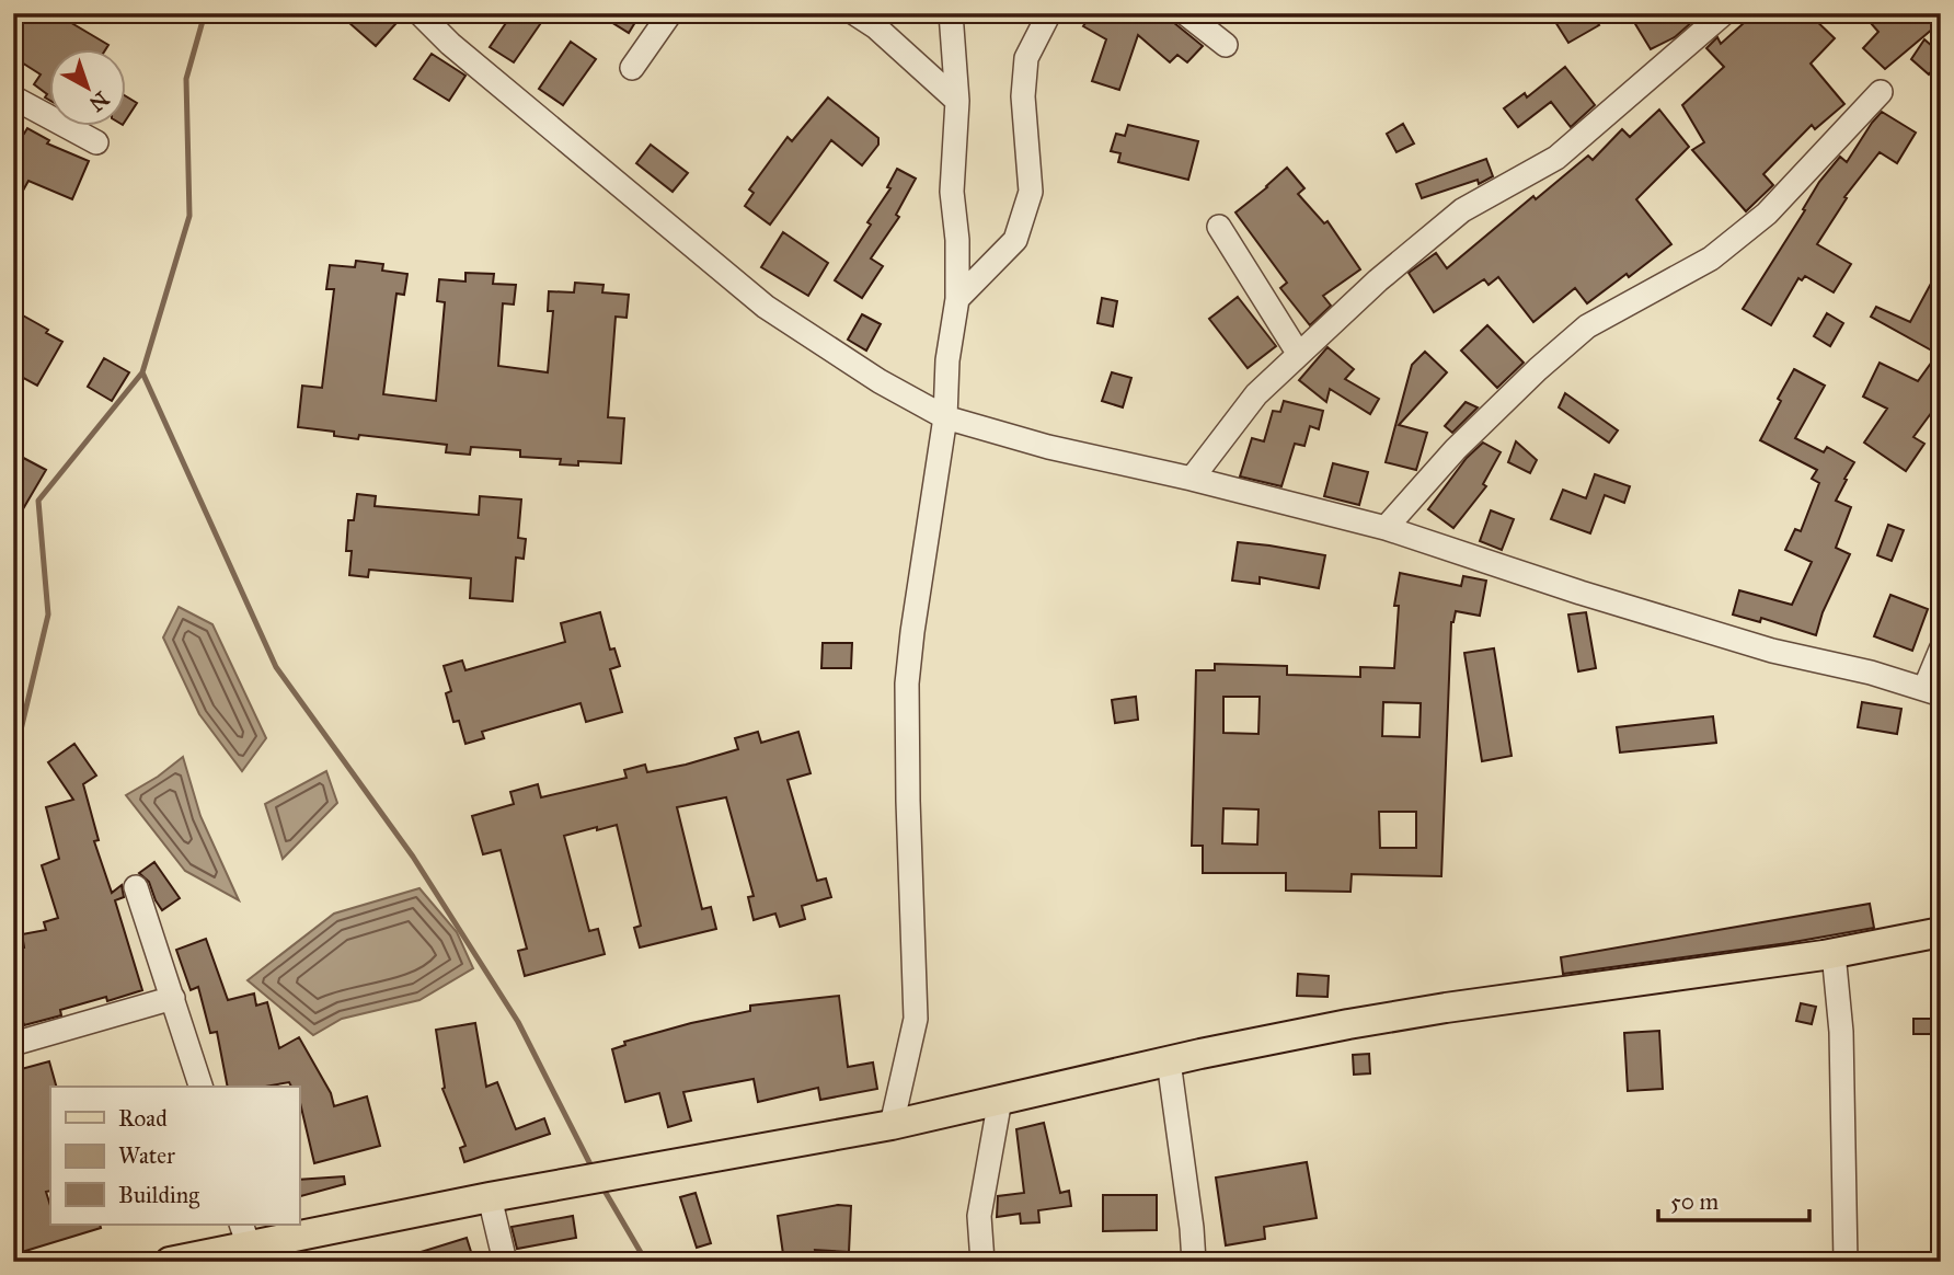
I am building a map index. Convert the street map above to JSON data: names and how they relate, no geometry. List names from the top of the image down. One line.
{"legend":["Road","Water","Building"],"scale_bar":"50 m","north":"bottom right"}
